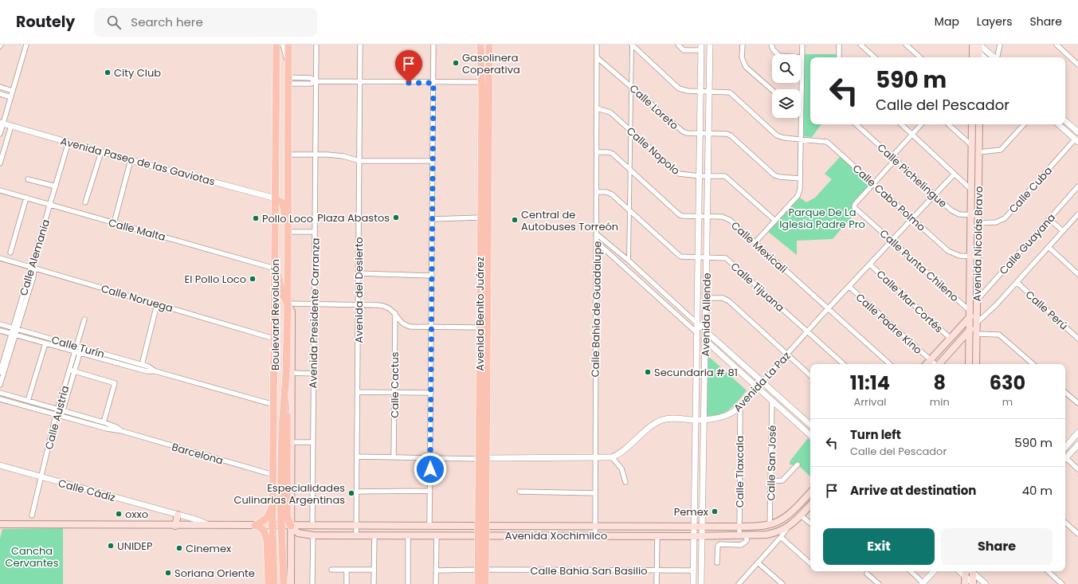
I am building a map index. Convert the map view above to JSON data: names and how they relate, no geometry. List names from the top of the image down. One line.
{"streets":{"main road":["Avenida Nicolás Bravo","Avenida Benito Juárez","Boulevard Revolución","Avenida Xochimilco"],"street":["Calle Loreto","Calle Nopolo","Avenida Paseo de las Gaviotas","Calle Pichelingue","Calle Cuba","Calle Cabo Polmo","Calle Malta","Calle Guayana","Calle Mexicali","Calle Alemania","Calle Punta Chileno","Calle Tijuana","Avenida del Desierto","Calle Noruega","Calle Mar Cortés","Calle Bahía de Guadalupe","Calle Perú","Avenida Presidente Carranza","Avenida Allende","Calle Padre Kino","Calle Turín","Avenida La Paz","Calle Cactus","Calle Austria","Barcelona","Calle San José","Calle Tlaxcala","Calle Cádiz","Calle Bahía San Basilio"]},"crossings":[["Calle Loreto","Calle Bahía de Guadalupe"],["Calle Loreto","Avenida Allende"],["Calle Nopolo","Calle Bahía de Guadalupe"],["Calle Nopolo","Avenida Allende"],["Avenida Paseo de las Gaviotas","Calle Alemania"],["Avenida Paseo de las Gaviotas","Boulevard Revolución"],["Calle Pichelingue","Avenida Nicolás Bravo"],["Calle Pichelingue","Avenida La Paz"],["Calle Cuba","Avenida Nicolás Bravo"],["Calle Cabo Polmo","Avenida Nicolás Bravo"],["Calle Cabo Polmo","Calle Punta Chileno"],["Calle Cabo Polmo","Avenida Allende"],["Calle Cabo Polmo","Avenida La Paz"],["Calle Malta","Calle Alemania"],["Calle Malta","Boulevard Revolución"],["Avenida Nicolás Bravo","Calle Guayana"],["Avenida Nicolás Bravo","Calle Punta Chileno"],["Calle Guayana","Calle Perú"],["Calle Mexicali","Calle Bahía de Guadalupe"],["Calle Mexicali","Avenida Allende"],["Calle Mexicali","Avenida La Paz"],["Calle Alemania","Calle Noruega"],["Calle Alemania","Calle Turín"],["Calle Punta Chileno","Avenida La Paz"],["Calle Tijuana","Calle Bahía de Guadalupe"],["Calle Tijuana","Avenida Allende"],["Calle Tijuana","Avenida La Paz"],["Avenida del Desierto","Avenida Xochimilco"],["Calle Noruega","Boulevard Revolución"],["Calle Mar Cortés","Avenida La Paz"],["Calle Bahía de Guadalupe","Avenida La Paz"],["Calle Bahía de Guadalupe","Avenida Xochimilco"],["Avenida Presidente Carranza","Avenida Xochimilco"],["Avenida Benito Juárez","Avenida La Paz"],["Avenida Benito Juárez","Avenida Xochimilco"],["Avenida Benito Juárez","Calle Bahía San Basilio"],["Boulevard Revolución","Calle Turín"],["Boulevard Revolución","Barcelona"],["Boulevard Revolución","Avenida Xochimilco"],["Avenida Allende","Avenida La Paz"],["Avenida Allende","Avenida Xochimilco"],["Avenida Allende","Calle Bahía San Basilio"],["Calle Padre Kino","Avenida La Paz"],["Calle Turín","Calle Austria"],["Avenida La Paz","Calle Tlaxcala"],["Calle Austria","Barcelona"],["Calle Austria","Calle Cádiz"],["Calle San José","Avenida Xochimilco"],["Calle Tlaxcala","Avenida Xochimilco"],["Calle Cádiz","Avenida Xochimilco"]],"parks":["Parque De La Iglesia Padre Pro","Cancha Cervantes"],"places":["Gasolinera Coperativa","City Club","Plaza Abastos","Pollo Loco","Central de Autobuses Torreón","El Pollo Loco","Secundaria # 81","Especialidades Culinarias Argentinas","Pemex","oxxo","UNIDEP","Cinemex","Soriana Oriente"],"page":{"header":"Routely","search":"Search here","nav":["Map","Layers","Share"],"turn":["590 m","Calle del Pescador"],"eta":["11:14","Arrival","8","min","630","m"],"list":[{"name":"Turn left","note":"Calle del Pescador","value":"590 m"},{"name":"Arrive at destination","value":"40 m"}],"buttons":["Exit","Share"]}}
